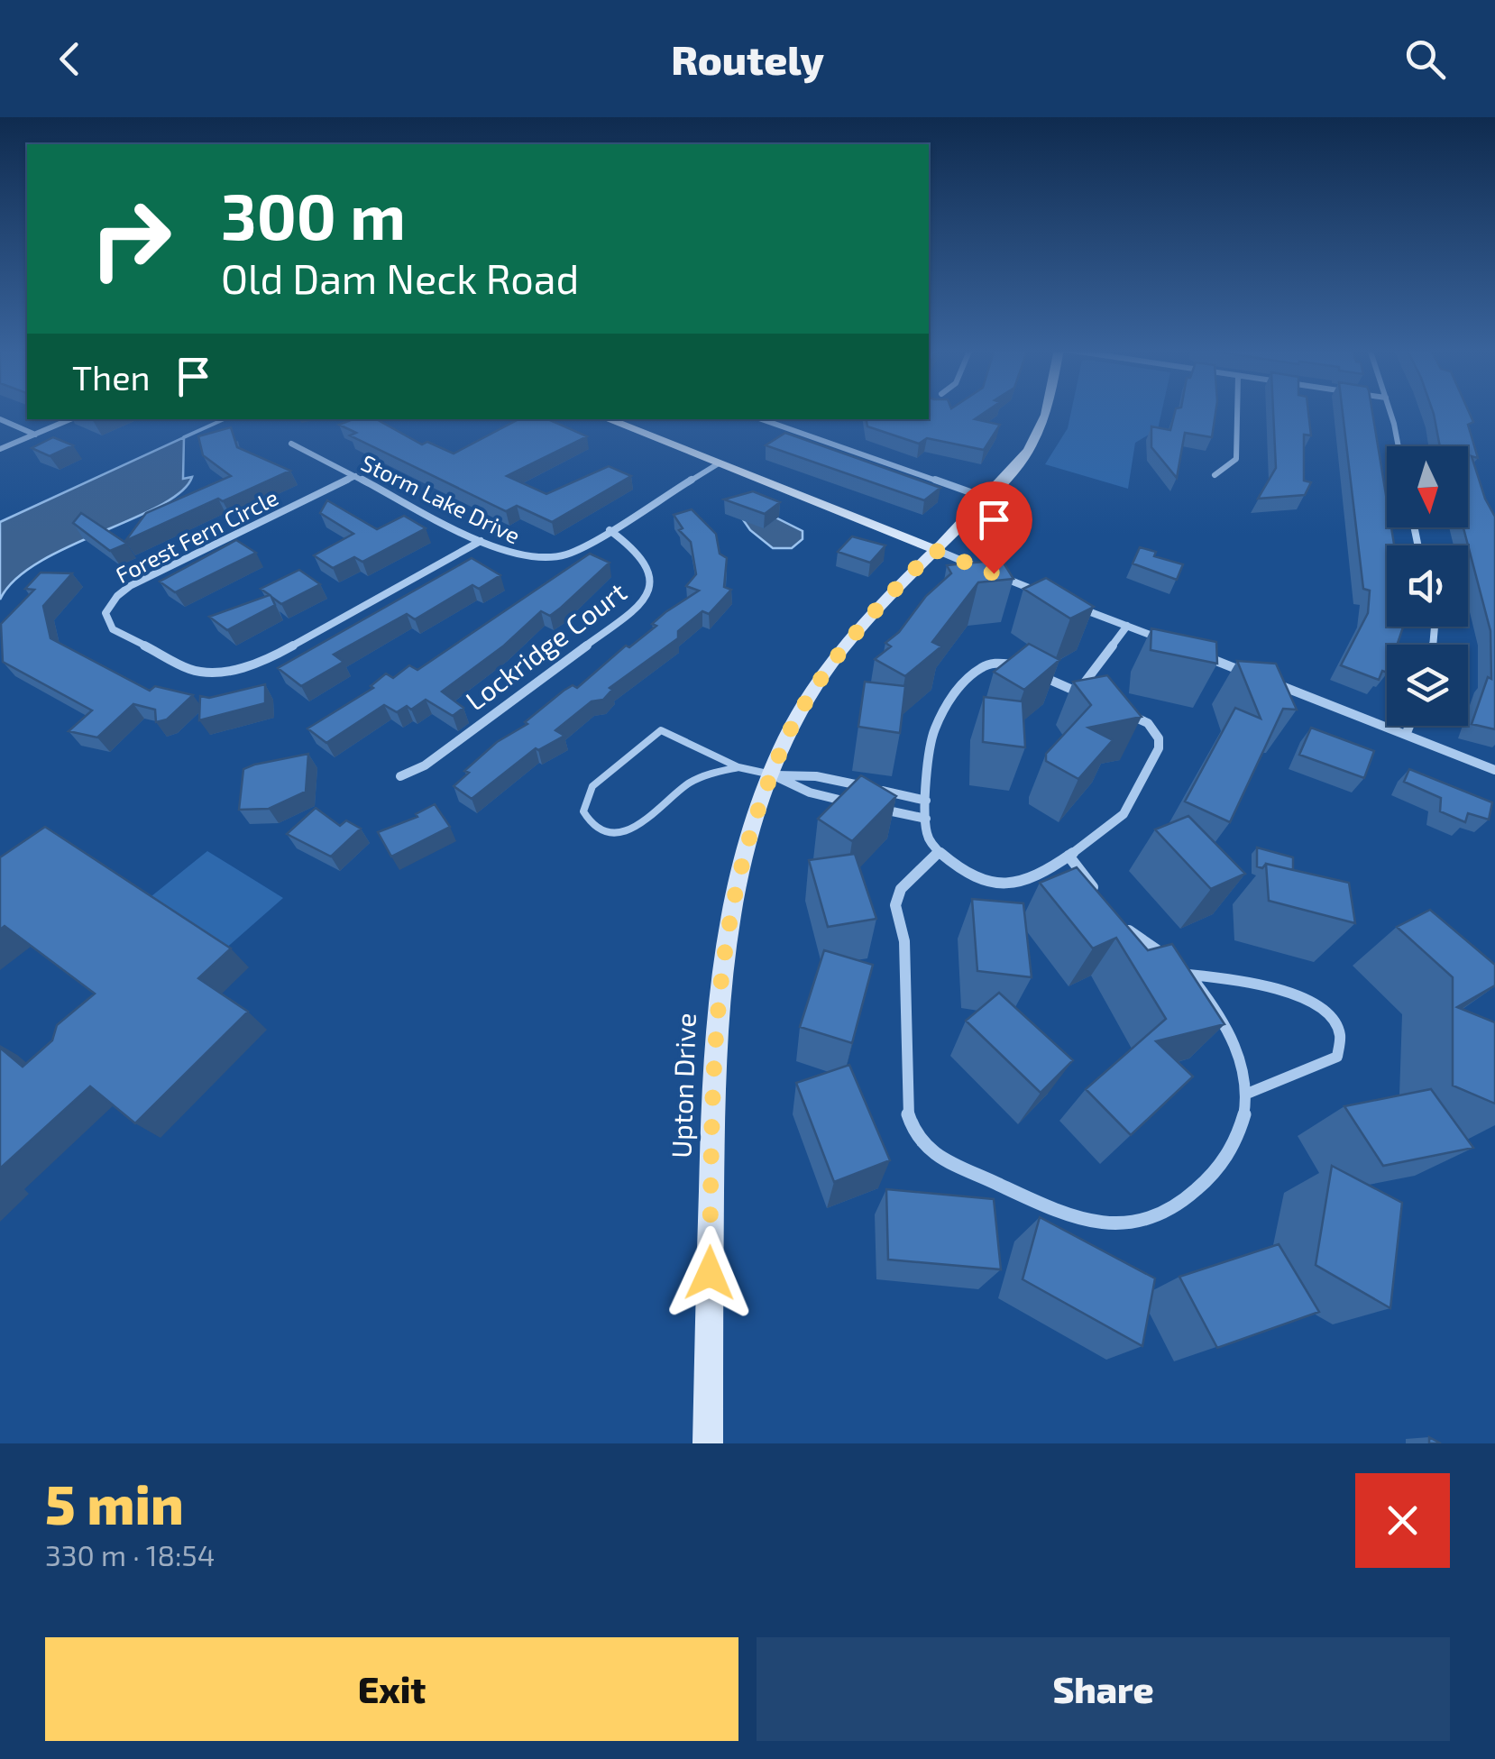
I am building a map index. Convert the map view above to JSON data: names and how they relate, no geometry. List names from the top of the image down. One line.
{"streets":{"main road":["Upton Drive"],"street":["Storm Lake Drive","Forest Fern Circle","Lockridge Court"]},"crossings":[["Storm Lake Drive","Forest Fern Circle"],["Storm Lake Drive","Lockridge Court"]],"north":"bottom","page":{"header":"Routely","turn":["300 m","Old Dam Neck Road"],"then":"Then","heading":["5 min","330 m · 18:54"],"buttons":["Exit","Share"]}}
